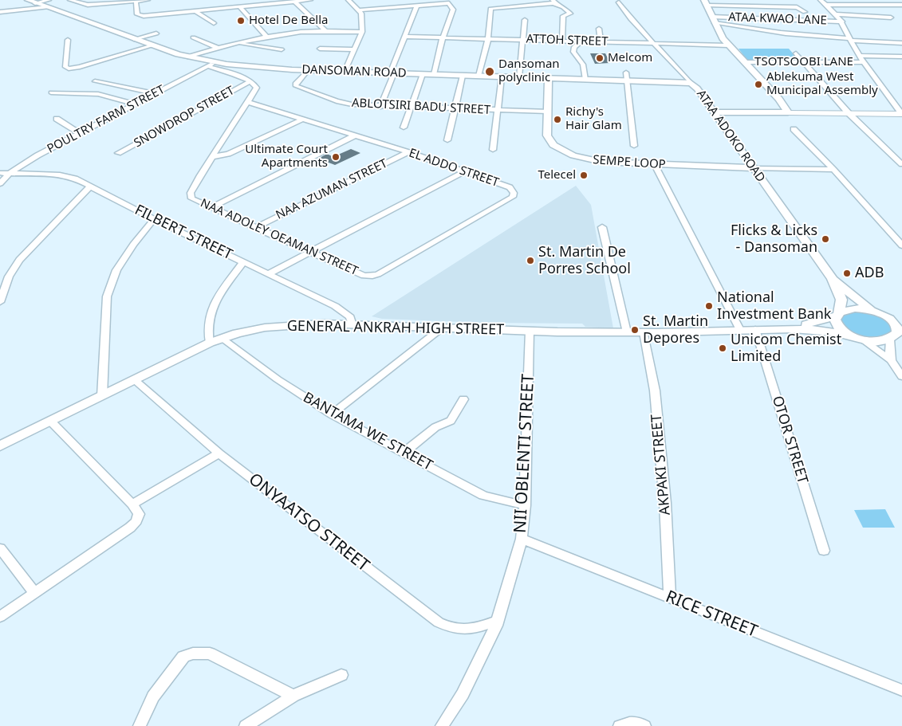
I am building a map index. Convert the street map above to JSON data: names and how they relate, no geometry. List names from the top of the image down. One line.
{"streets":{"main road":["DANSOMAN ROAD","ATAA ADOKO ROAD","SEMPE LOOP","GENERAL ANKRAH HIGH STREET"],"street":["ATAA KWAO LANE","ATTOH STREET","TSOTSOOBI LANE","ABLOTSIRI BADU STREET","SNOWDROP STREET","POULTRY FARM STREET","EL ADDO STREET","NAA AZUMAN STREET","FILBERT STREET","NAA ADOLEY OEAMAN STREET","BANTAMA WE STREET","OTOR STREET","NII OBLENTI STREET","AKPAKI STREET","ONYAATSO STREET","RICE STREET"]},"crossings":[["ATTOH STREET","ATAA ADOKO ROAD"],["DANSOMAN ROAD","ABLOTSIRI BADU STREET"],["DANSOMAN ROAD","POULTRY FARM STREET"],["DANSOMAN ROAD","ATAA ADOKO ROAD"],["DANSOMAN ROAD","SEMPE LOOP"],["ABLOTSIRI BADU STREET","SEMPE LOOP"],["SNOWDROP STREET","NAA ADOLEY OEAMAN STREET"],["POULTRY FARM STREET","FILBERT STREET"],["ATAA ADOKO ROAD","SEMPE LOOP"],["ATAA ADOKO ROAD","GENERAL ANKRAH HIGH STREET"],["EL ADDO STREET","NAA AZUMAN STREET"],["EL ADDO STREET","NAA ADOLEY OEAMAN STREET"],["NAA AZUMAN STREET","NAA ADOLEY OEAMAN STREET"],["FILBERT STREET","GENERAL ANKRAH HIGH STREET"],["GENERAL ANKRAH HIGH STREET","BANTAMA WE STREET"],["GENERAL ANKRAH HIGH STREET","OTOR STREET"],["GENERAL ANKRAH HIGH STREET","NII OBLENTI STREET"],["GENERAL ANKRAH HIGH STREET","AKPAKI STREET"],["GENERAL ANKRAH HIGH STREET","ONYAATSO STREET"],["BANTAMA WE STREET","NII OBLENTI STREET"],["NII OBLENTI STREET","ONYAATSO STREET"],["NII OBLENTI STREET","RICE STREET"],["AKPAKI STREET","RICE STREET"]],"places":["Hotel De Bella","Melcom","Dansoman polyclinic","Ablekuma West Municipal Assembly","Richy's Hair Glam","Ultimate Court Apartments","Telecel","Flicks & Licks - Dansoman","St. Martin De Porres School","ADB","National Investment Bank","St. Martin Depores","Unicom Chemist Limited"]}
